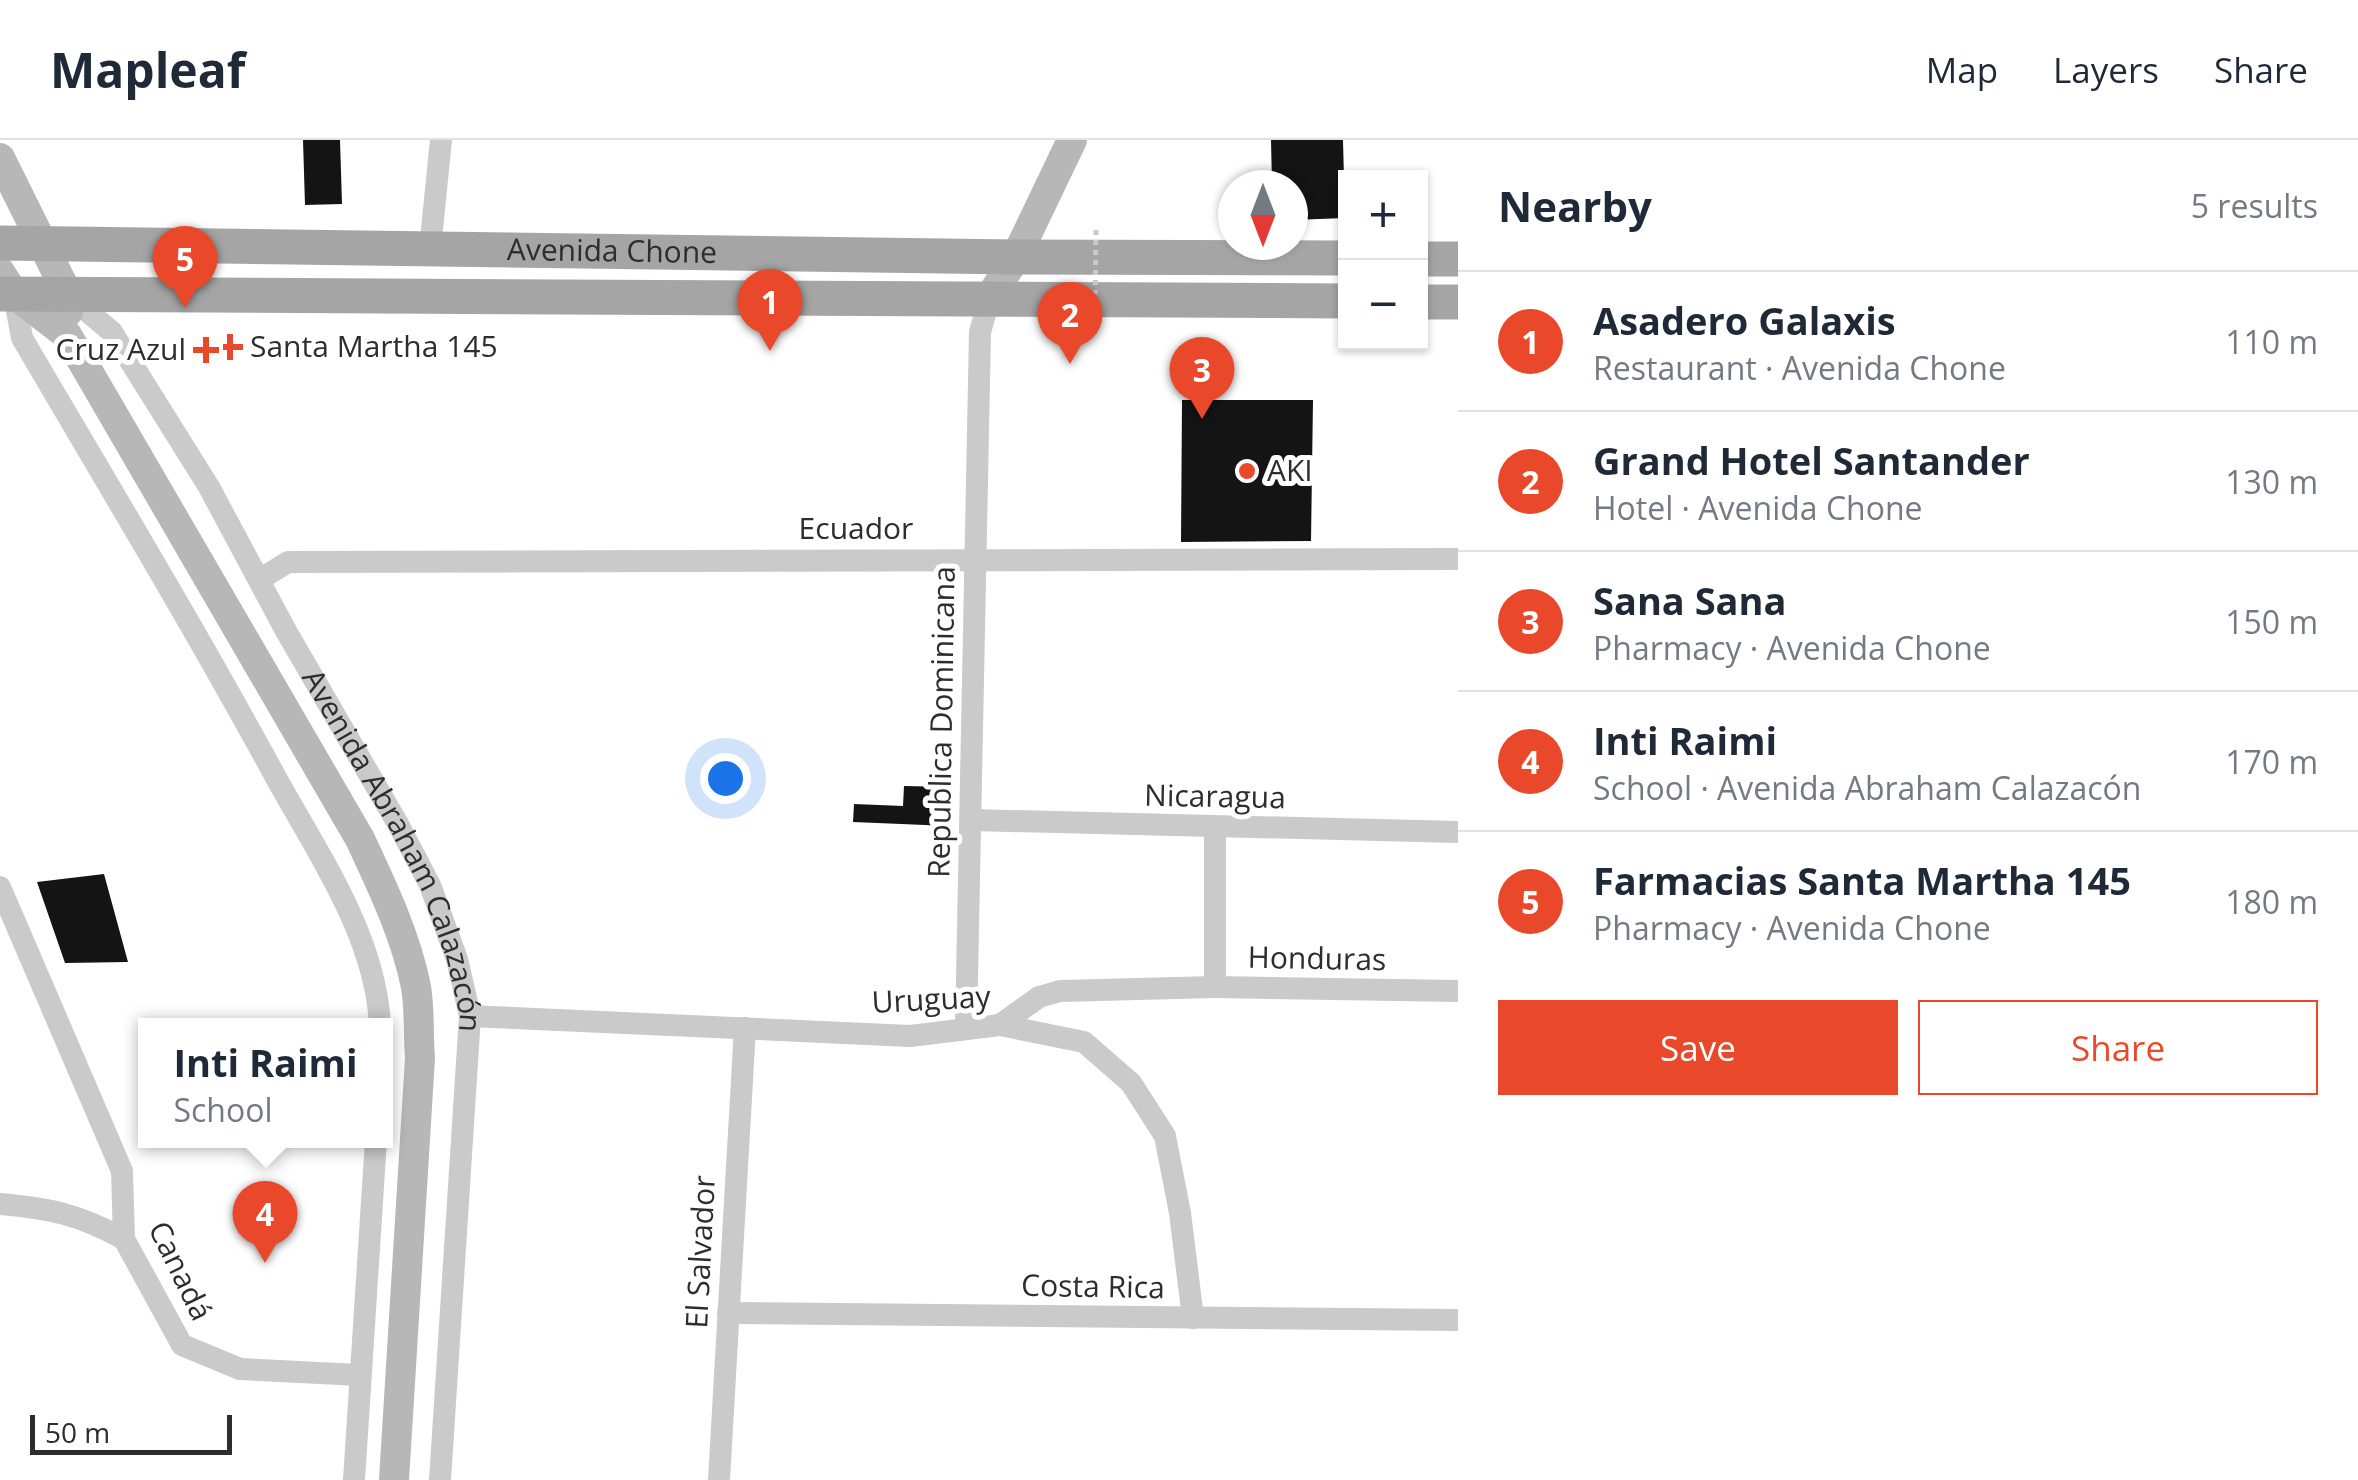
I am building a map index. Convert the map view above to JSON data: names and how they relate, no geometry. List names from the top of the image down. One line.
{"streets":{"main road":["Avenida Chone","Avenida Abraham Calazacón"],"street":["Ecuador","Republica Dominicana","Nicaragua","Honduras","Uruguay","El Salvador","Canadá","Costa Rica"]},"crossings":[["Avenida Chone","Republica Dominicana"],["Avenida Chone","Avenida Abraham Calazacón"],["Ecuador","Republica Dominicana"],["Ecuador","Avenida Abraham Calazacón"],["Republica Dominicana","Nicaragua"],["Republica Dominicana","Uruguay"],["Nicaragua","Honduras"],["Avenida Abraham Calazacón","Uruguay"],["Uruguay","El Salvador"],["Uruguay","Costa Rica"],["El Salvador","Costa Rica"]],"places":{"health":["Santa Martha 145","Cruz Azul"],"other":["AKI"]},"scale_bar":"50 m","north":"bottom","page":{"header":"Mapleaf","nav":["Map","Layers","Share"],"heading":["Nearby","5 results"],"map_buttons":["+","−"],"pins":["5","1","2","3","4"],"list":[{"mark":"1","name":"Asadero Galaxis","note":"Restaurant · Avenida Chone","value":"110 m"},{"mark":"2","name":"Grand Hotel Santander","note":"Hotel · Avenida Chone","value":"130 m"},{"mark":"3","name":"Sana Sana","note":"Pharmacy · Avenida Chone","value":"150 m"},{"mark":"4","name":"Inti Raimi","note":"School · Avenida Abraham Calazacón","value":"170 m"},{"mark":"5","name":"Farmacias Santa Martha 145","note":"Pharmacy · Avenida Chone","value":"180 m"}],"buttons":["Save","Share"],"popup":["Inti Raimi","School"],"scale":"50 m"}}
